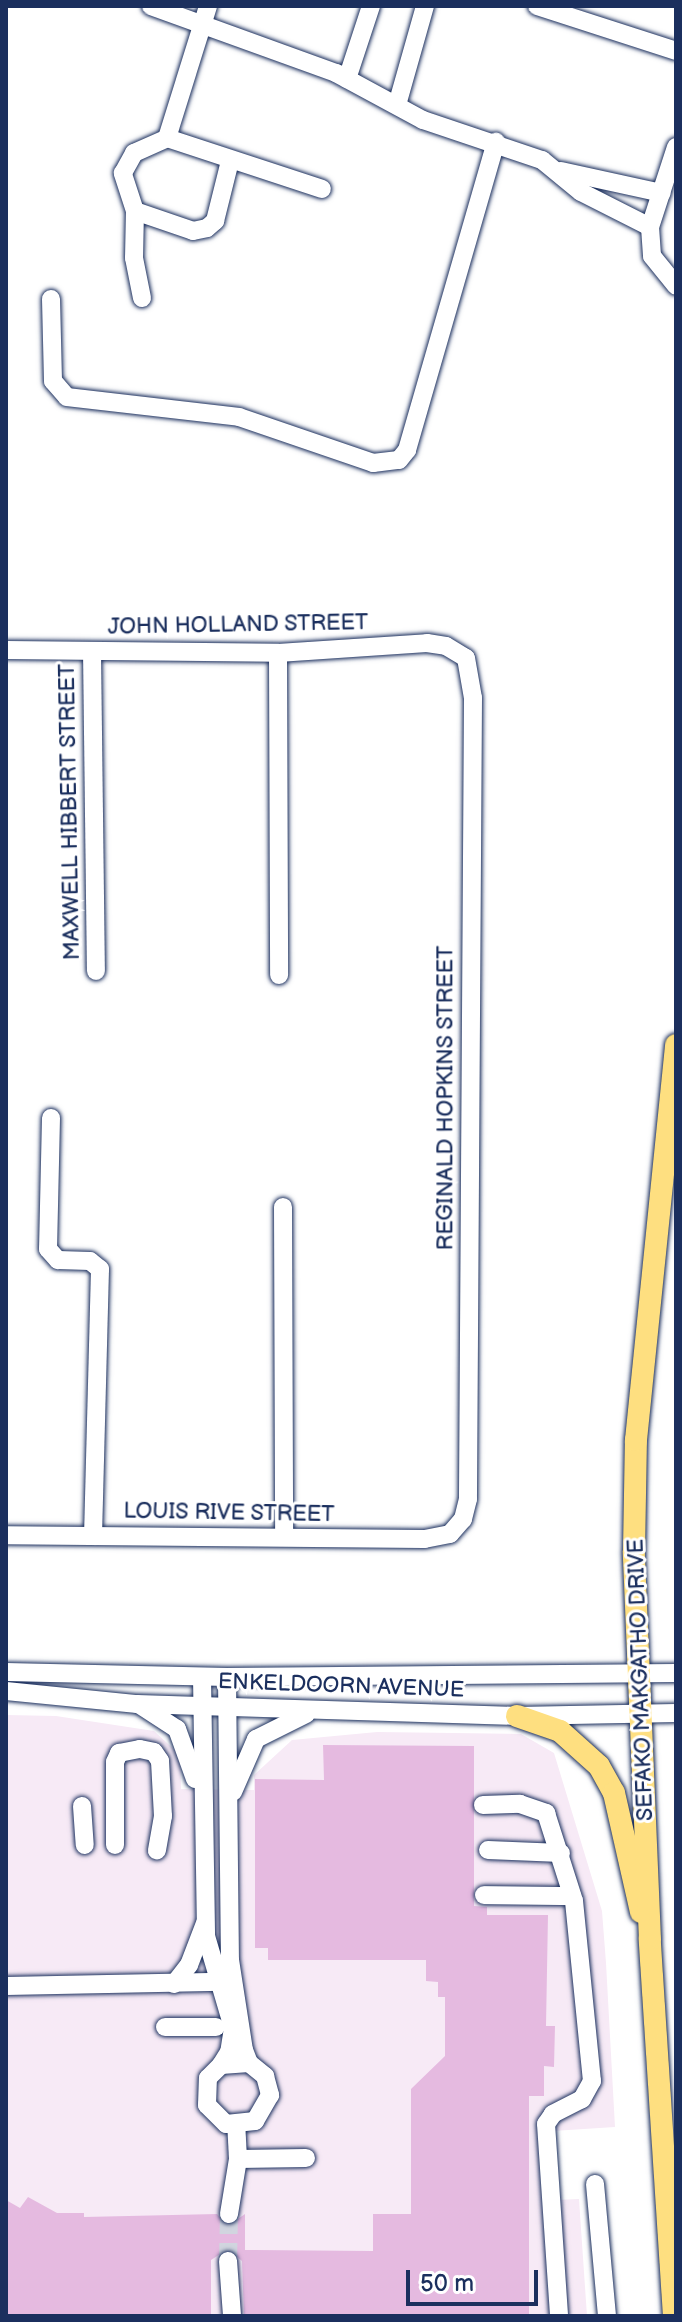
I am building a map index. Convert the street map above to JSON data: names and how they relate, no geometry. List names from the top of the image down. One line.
{"streets":{"main road":["SEFAKO MAKGATHO DRIVE"],"street":["JOHN HOLLAND STREET","MAXWELL HIBBERT STREET","REGINALD HOPKINS STREET","LOUIS RIVE STREET","ENKELDOORN AVENUE"]},"crossings":[["JOHN HOLLAND STREET","MAXWELL HIBBERT STREET"],["JOHN HOLLAND STREET","REGINALD HOPKINS STREET"],["REGINALD HOPKINS STREET","LOUIS RIVE STREET"],["SEFAKO MAKGATHO DRIVE","ENKELDOORN AVENUE"]],"scale_bar":"50 m"}
